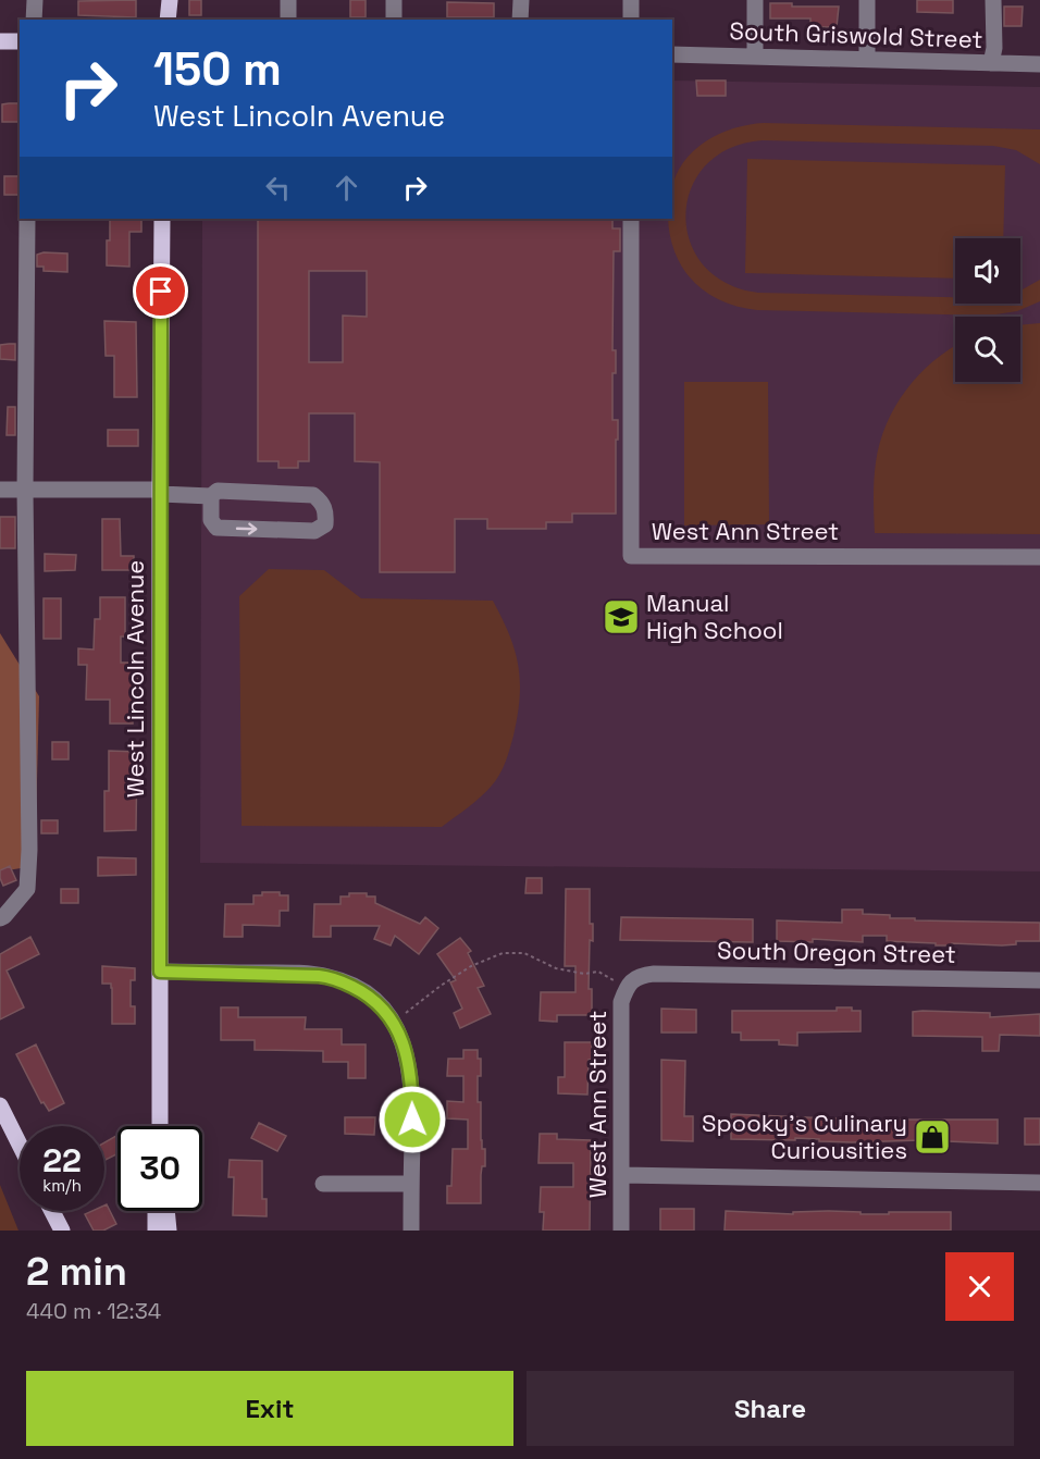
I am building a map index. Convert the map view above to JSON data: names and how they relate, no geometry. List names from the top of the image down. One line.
{"streets":{"main road":["West Lincoln Avenue"],"street":["South Griswold Street","West Ann Street","South Oregon Street"]},"crossings":[["West Ann Street","South Oregon Street"]],"places":{"school or university":["Manual High School"],"shop":["Spooky's Culinary Curiousities"]},"page":{"turn":["150 m","West Lincoln Avenue"],"speed":"22 km/h","limit":"30","heading":["2 min","440 m · 12:34"],"buttons":["Exit","Share"]}}
